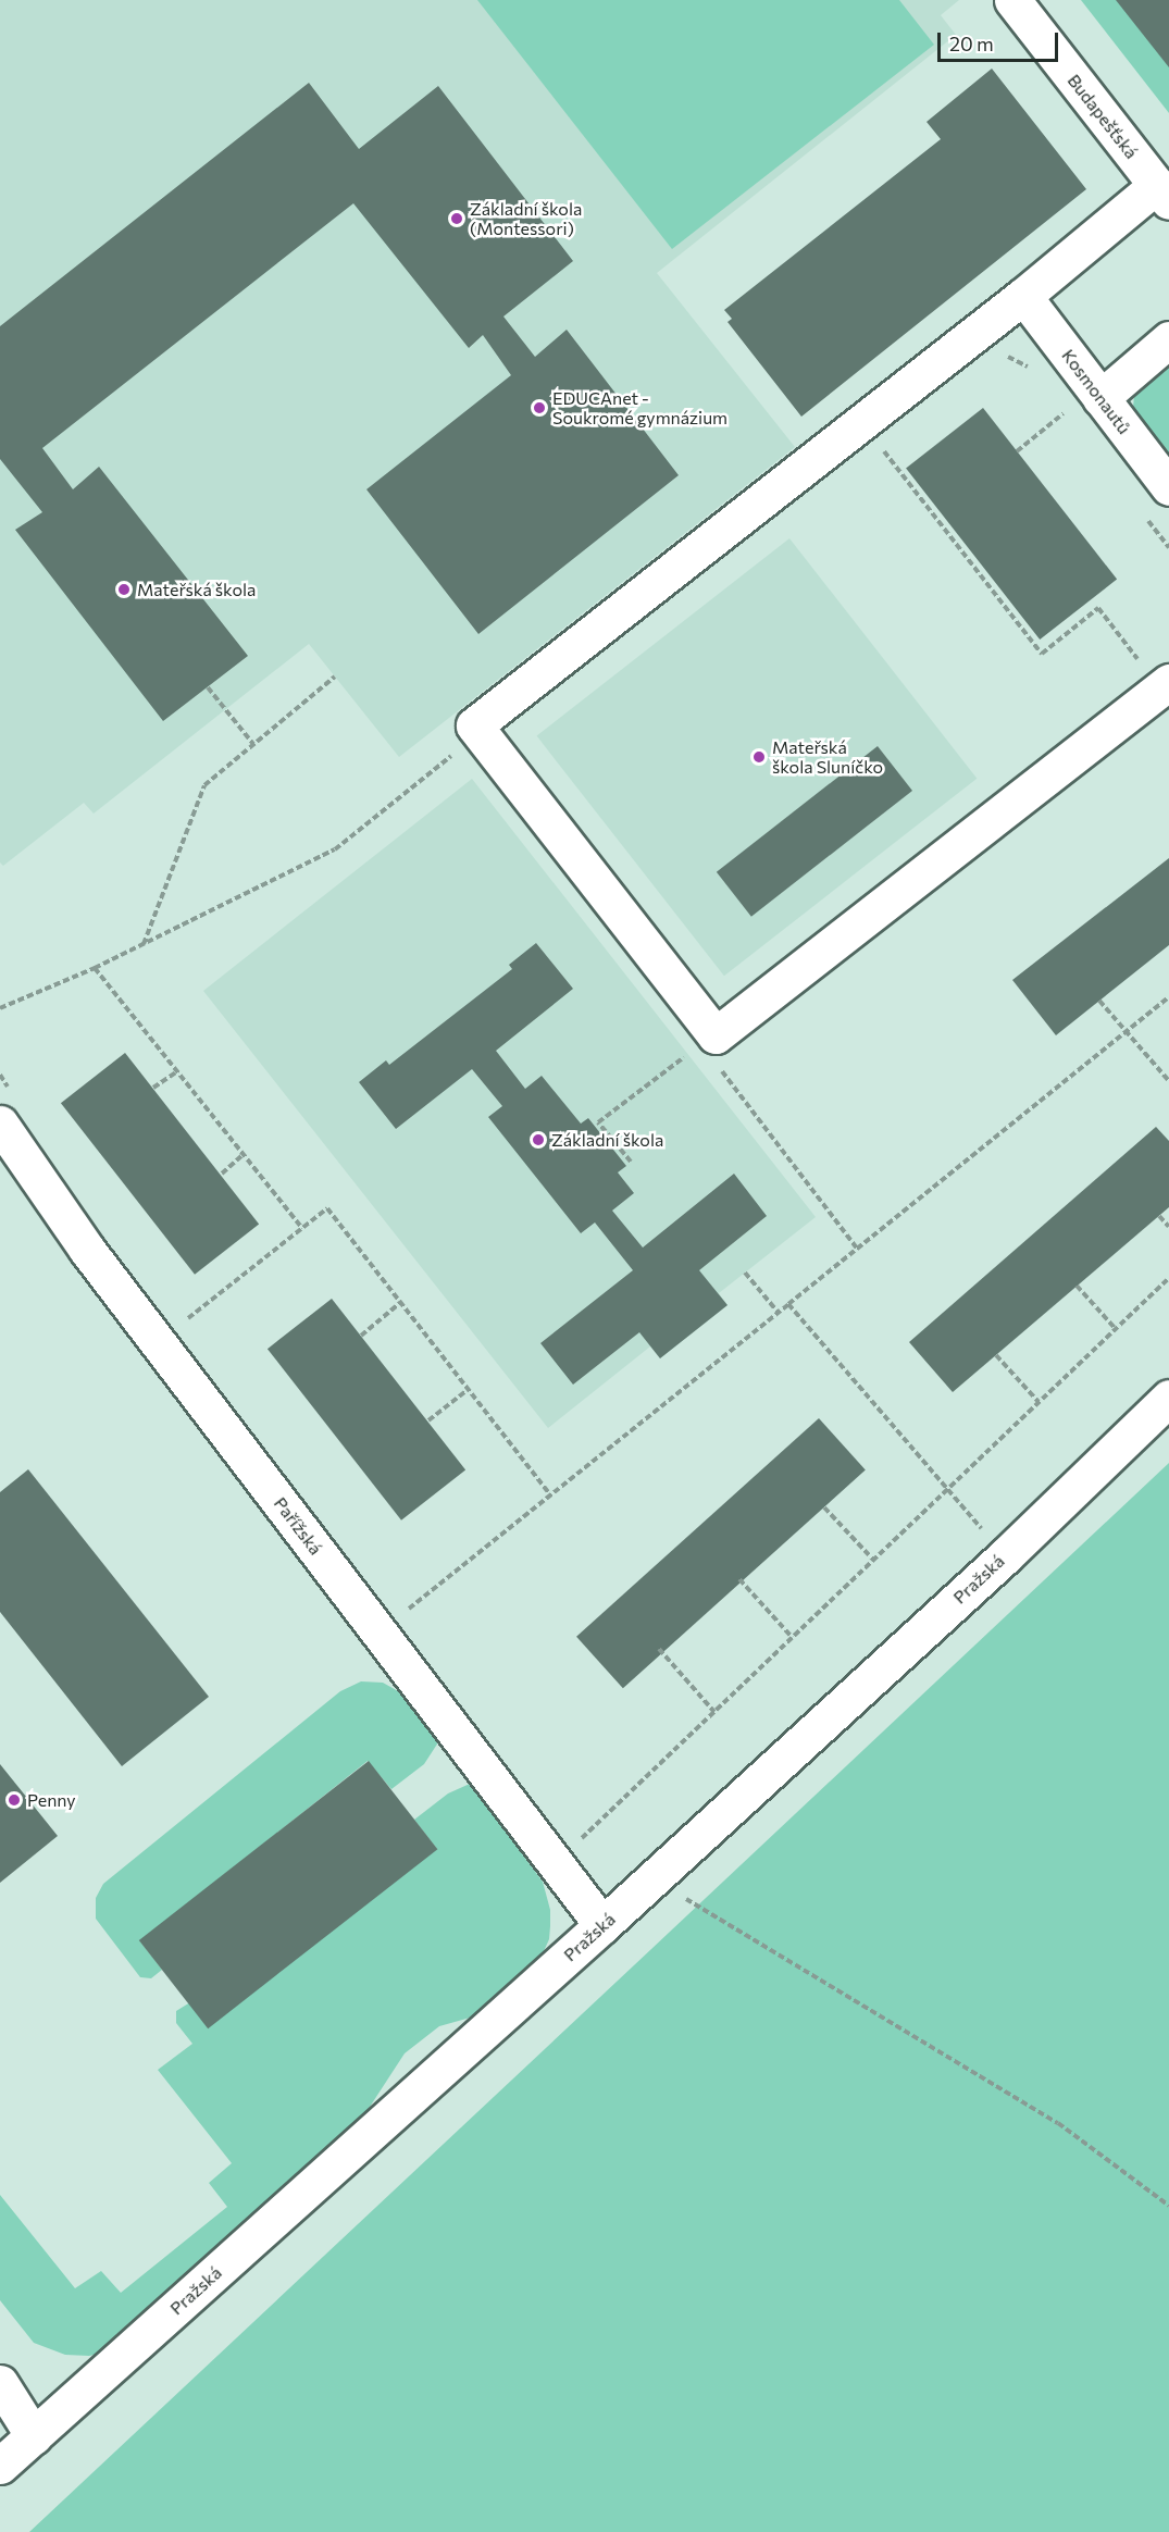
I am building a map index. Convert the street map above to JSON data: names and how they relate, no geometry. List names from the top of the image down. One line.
{"streets":{"street":["Budapešťská","Kosmonautů","Pařížská","Pražská"]},"crossings":[["Pařížská","Pražská"]],"places":["Základní škola (Montessori)","EDUCAnet - Soukromé gymnázium","Mateřská škola","Mateřská škola Sluníčko","Základní škola","Penny"],"scale_bar":"20 m"}
